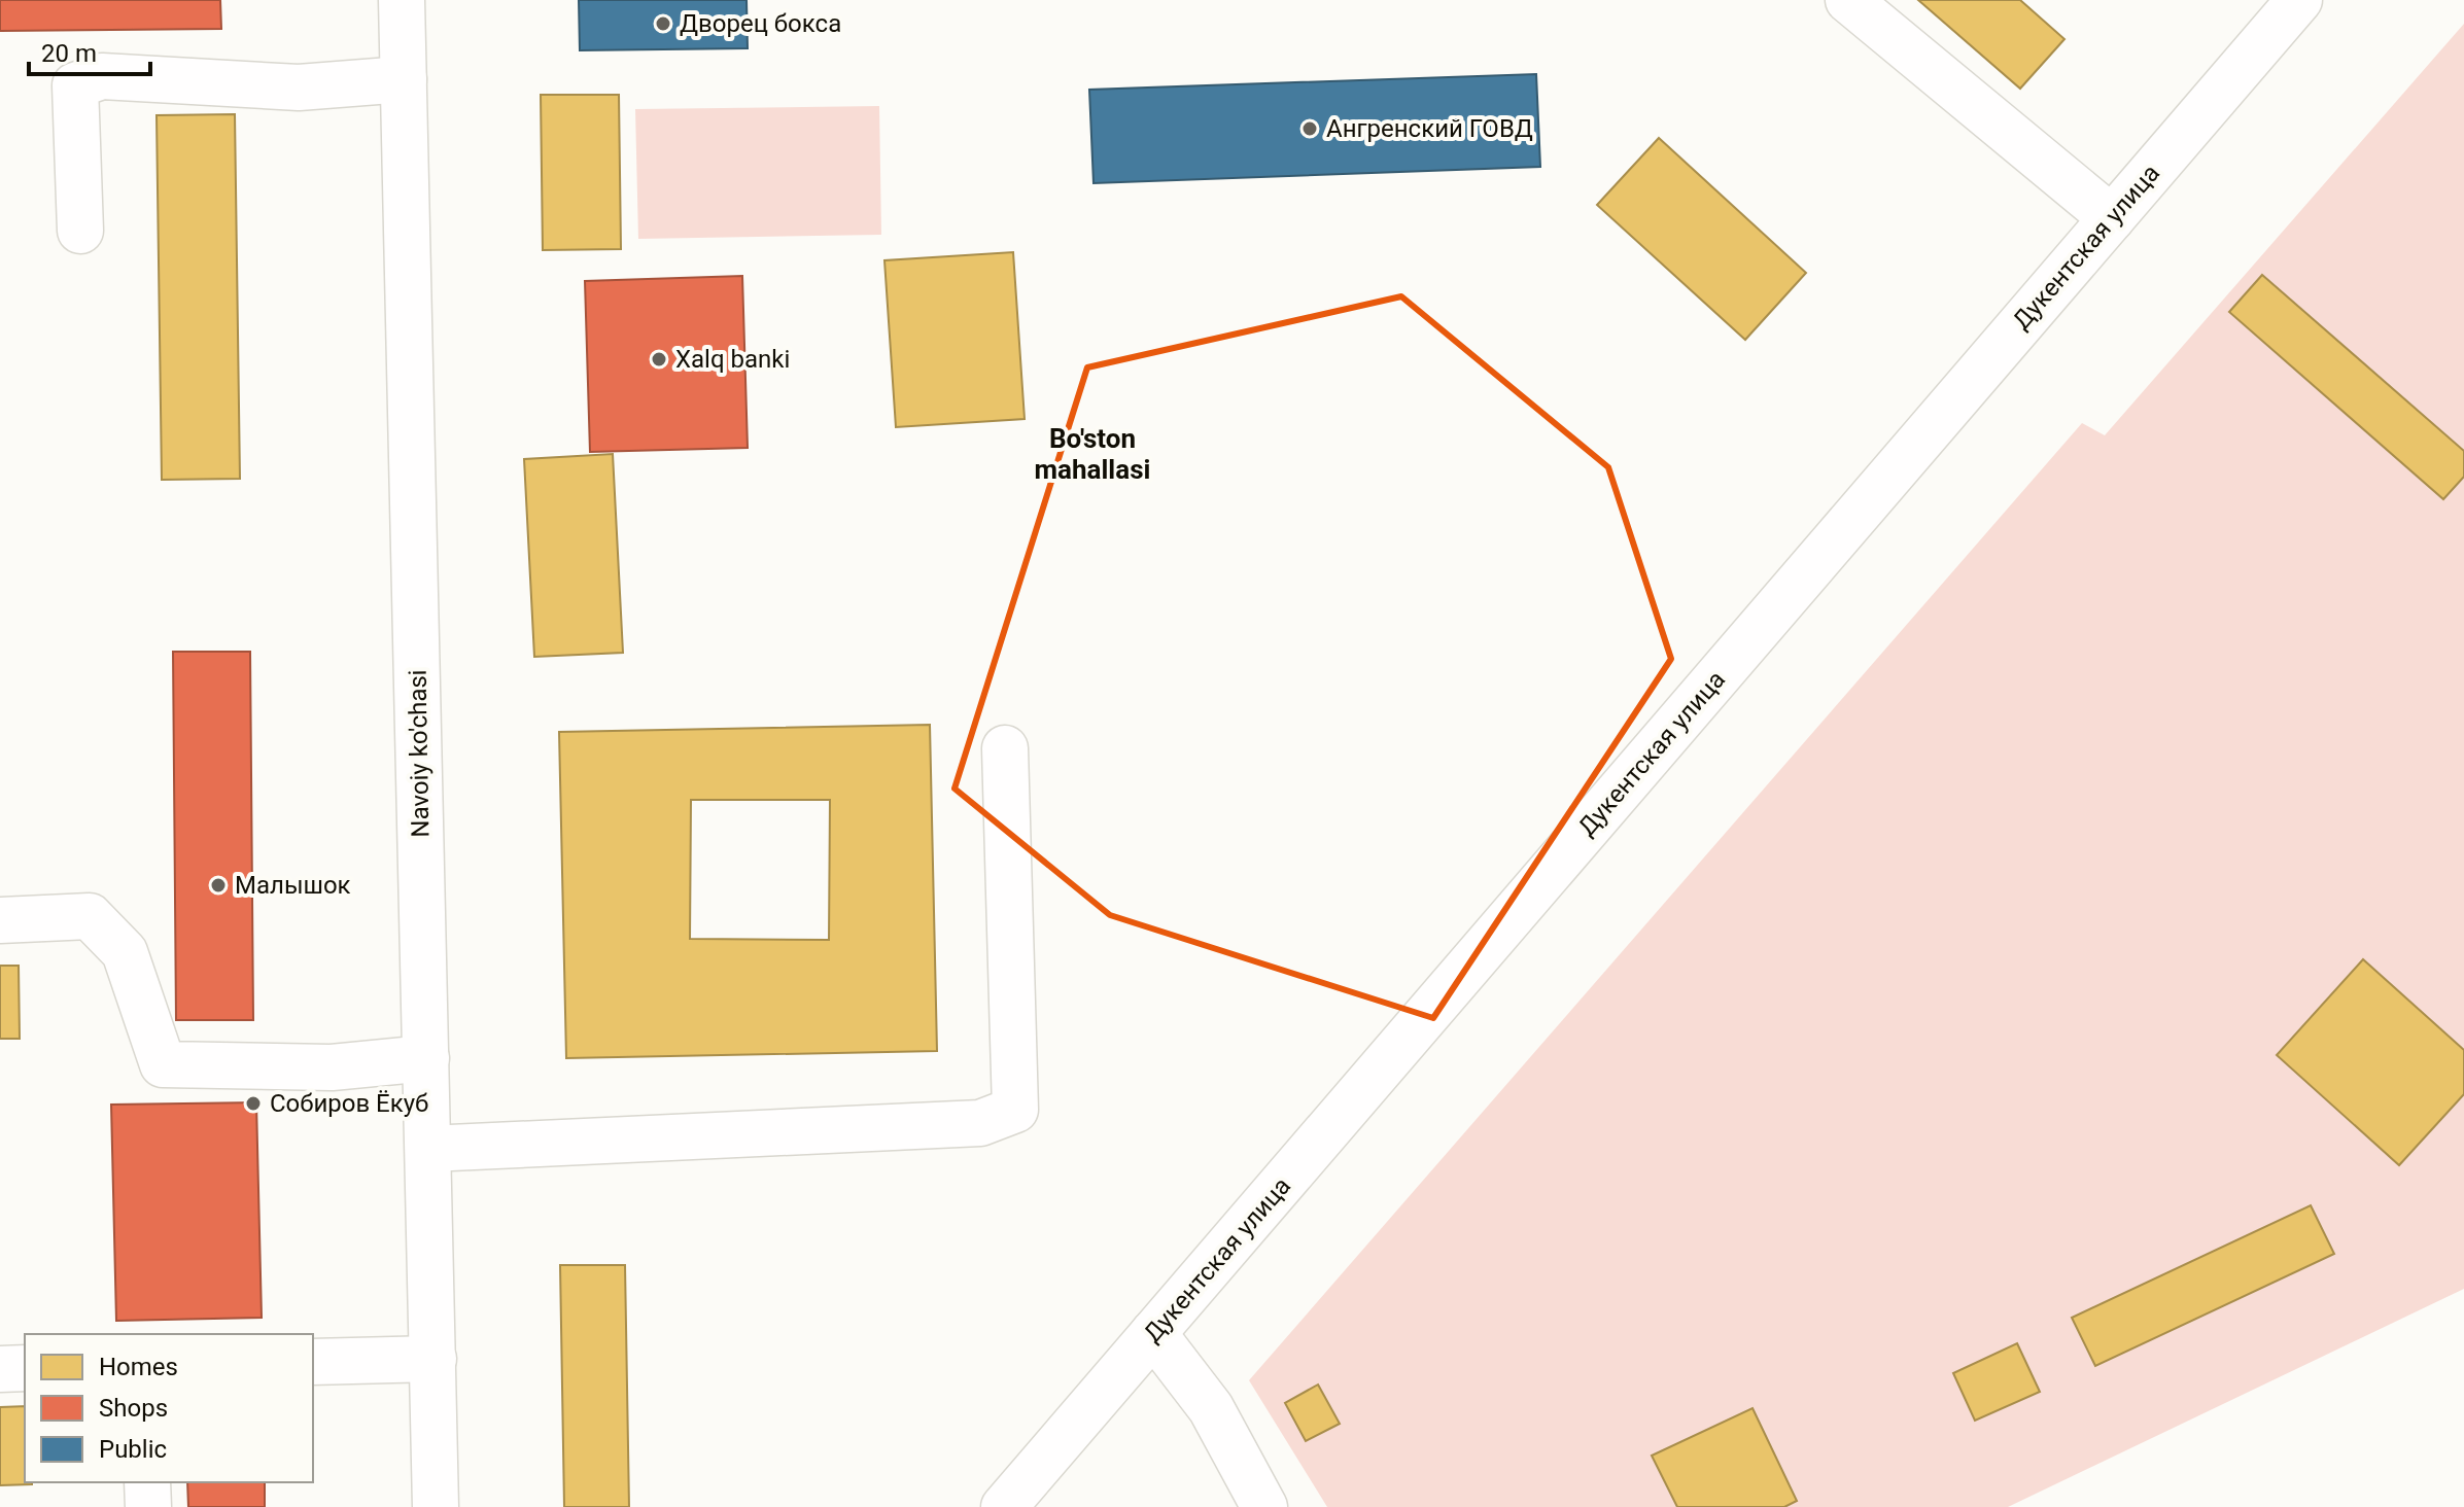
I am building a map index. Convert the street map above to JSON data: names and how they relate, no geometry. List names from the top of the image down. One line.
{"streets":{"main road":["Дукентская улица","Navoiy ko'chasi"]},"districts":["Bo'ston mahallasi"],"places":["Дворец бокса","Ангpенский ГОВД","Xalq banki","Малышок","Собиров Ёкуб"],"legend":["Homes","Shops","Public"],"scale_bar":"20 m"}
